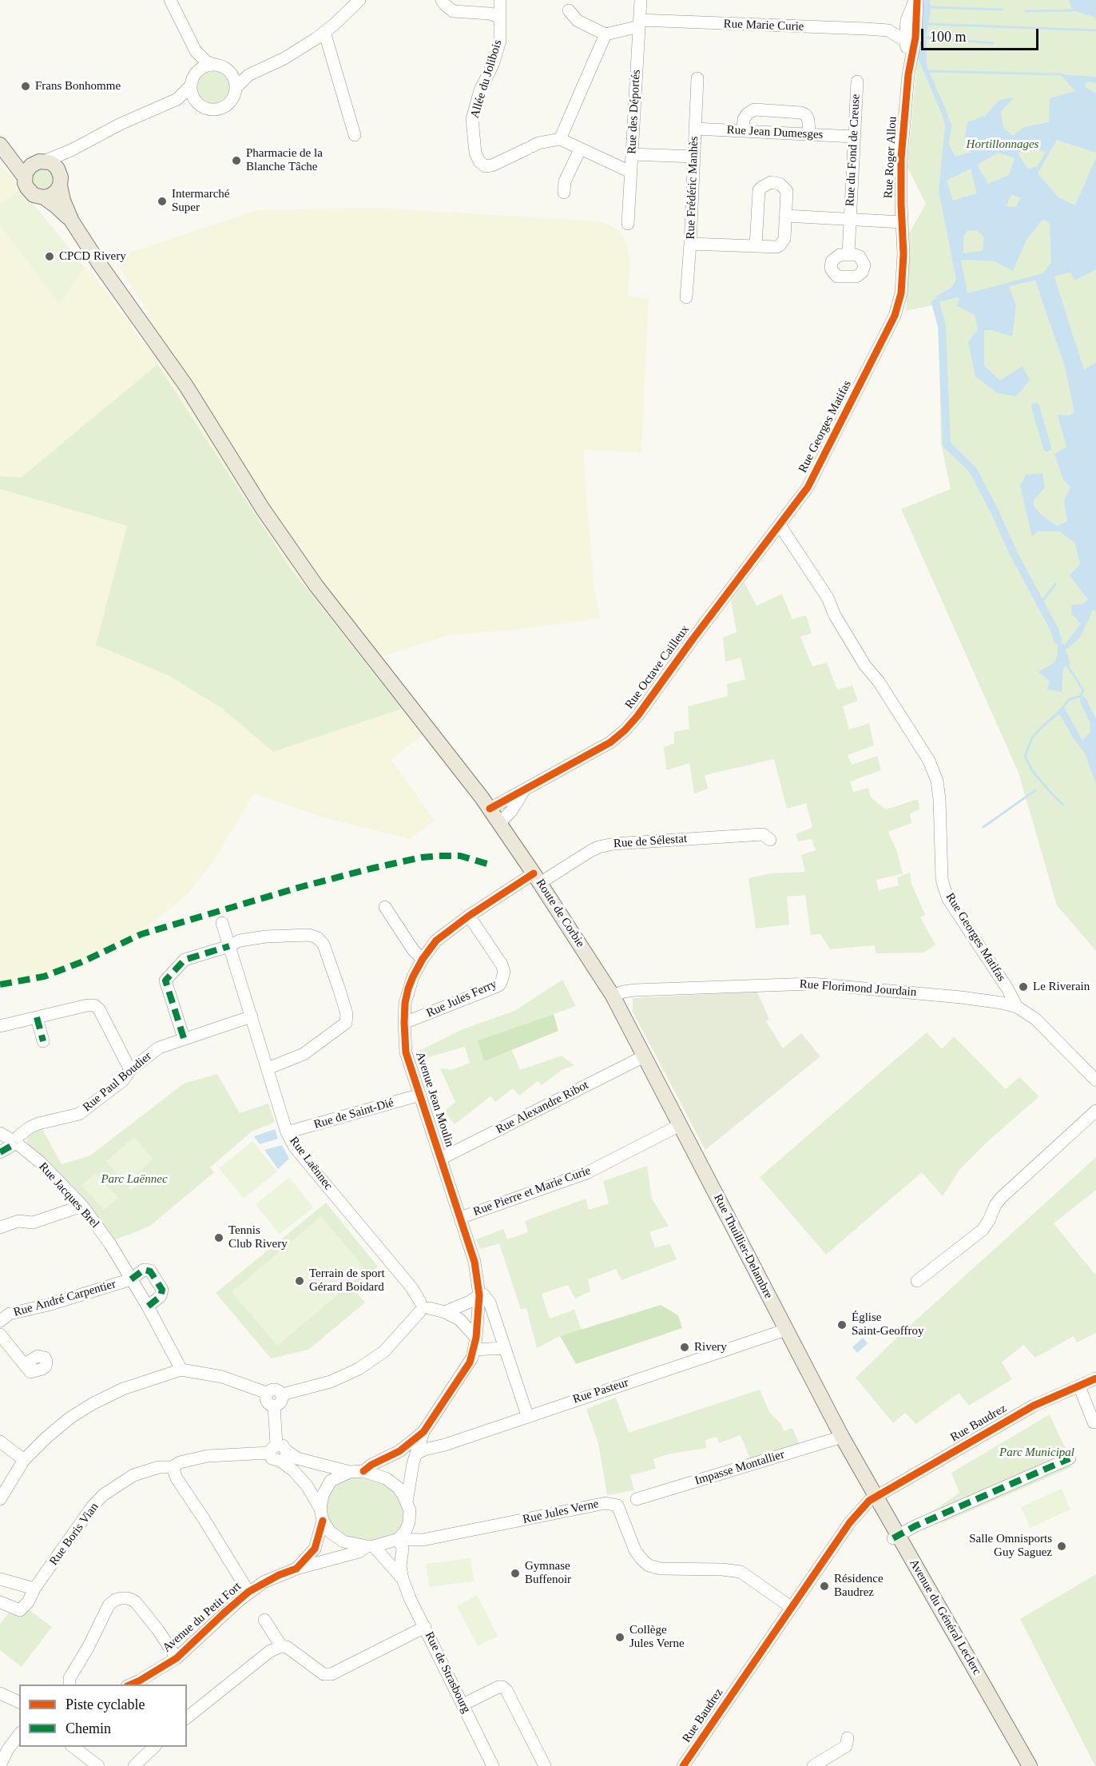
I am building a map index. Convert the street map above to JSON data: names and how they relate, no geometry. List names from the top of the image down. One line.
{"streets":{"main road":["Route de Corbie","Rue Thuillier-Delambre","Avenue du Général Leclerc"],"street":["Rue Marie Curie","Allée du Jolibois","Rue des Déportés","Rue Jean Dumesges","Rue du Fond de Creuse","Rue Roger Allou","Rue Frédéric Manhès","Rue Georges Matifas","Rue Octave Cailleux","Rue de Sélestat","Rue Florimond Jourdain","Rue Jules Ferry","Rue Paul Boudier","Avenue Jean Moulin","Rue Alexandre Ribot","Rue de Saint-Dié","Rue Laënnec","Rue Pierre et Marie Curie","Rue Jacques Brel","Rue André Carpentier","Rue Pasteur","Rue Baudrez","Impasse Montallier","Rue Jules Verne","Rue Boris Vian","Avenue du Petit Fort","Rue de Strasbourg"]},"crossings":[["Rue Marie Curie","Rue des Déportés"],["Rue Jean Dumesges","Rue du Fond de Creuse"],["Rue Jean Dumesges","Rue Frédéric Manhès"],["Rue Roger Allou","Rue Georges Matifas"],["Rue Georges Matifas","Rue Octave Cailleux"],["Rue Georges Matifas","Rue Florimond Jourdain"],["Rue Octave Cailleux","Route de Corbie"],["Rue de Sélestat","Route de Corbie"],["Rue de Sélestat","Avenue Jean Moulin"],["Route de Corbie","Rue Florimond Jourdain"],["Route de Corbie","Avenue Jean Moulin"],["Route de Corbie","Rue Thuillier-Delambre"],["Rue Florimond Jourdain","Rue Thuillier-Delambre"],["Rue Jules Ferry","Avenue Jean Moulin"],["Rue Paul Boudier","Rue Laënnec"],["Rue Paul Boudier","Rue Jacques Brel"],["Avenue Jean Moulin","Rue Alexandre Ribot"],["Avenue Jean Moulin","Rue de Saint-Dié"],["Avenue Jean Moulin","Rue Pierre et Marie Curie"],["Rue Alexandre Ribot","Rue Thuillier-Delambre"],["Rue de Saint-Dié","Rue Laënnec"],["Rue Pierre et Marie Curie","Rue Thuillier-Delambre"],["Rue Jacques Brel","Rue André Carpentier"],["Rue Thuillier-Delambre","Rue Pasteur"],["Rue Thuillier-Delambre","Rue Baudrez"],["Rue Thuillier-Delambre","Impasse Montallier"],["Rue Thuillier-Delambre","Avenue du Général Leclerc"],["Rue Baudrez","Rue Jules Verne"],["Rue Baudrez","Avenue du Général Leclerc"],["Rue Jules Verne","Avenue du Petit Fort"]],"parks":["Hortillonnages","Parc Laënnec","Parc Municipal"],"places":["Frans Bonhomme","Pharmacie de la Blanche Tâche","Intermarché Super","CPCD Rivery","Le Riverain","Tennis Club Rivery","Terrain de sport Gérard Boidard","Église Saint-Geoffroy","Rivery","Salle Omnisports Guy Saguez","Gymnase Buffenoir","Résidence Baudrez","Collège Jules Verne"],"legend":["Piste cyclable","Chemin"],"scale_bar":"100 m"}
